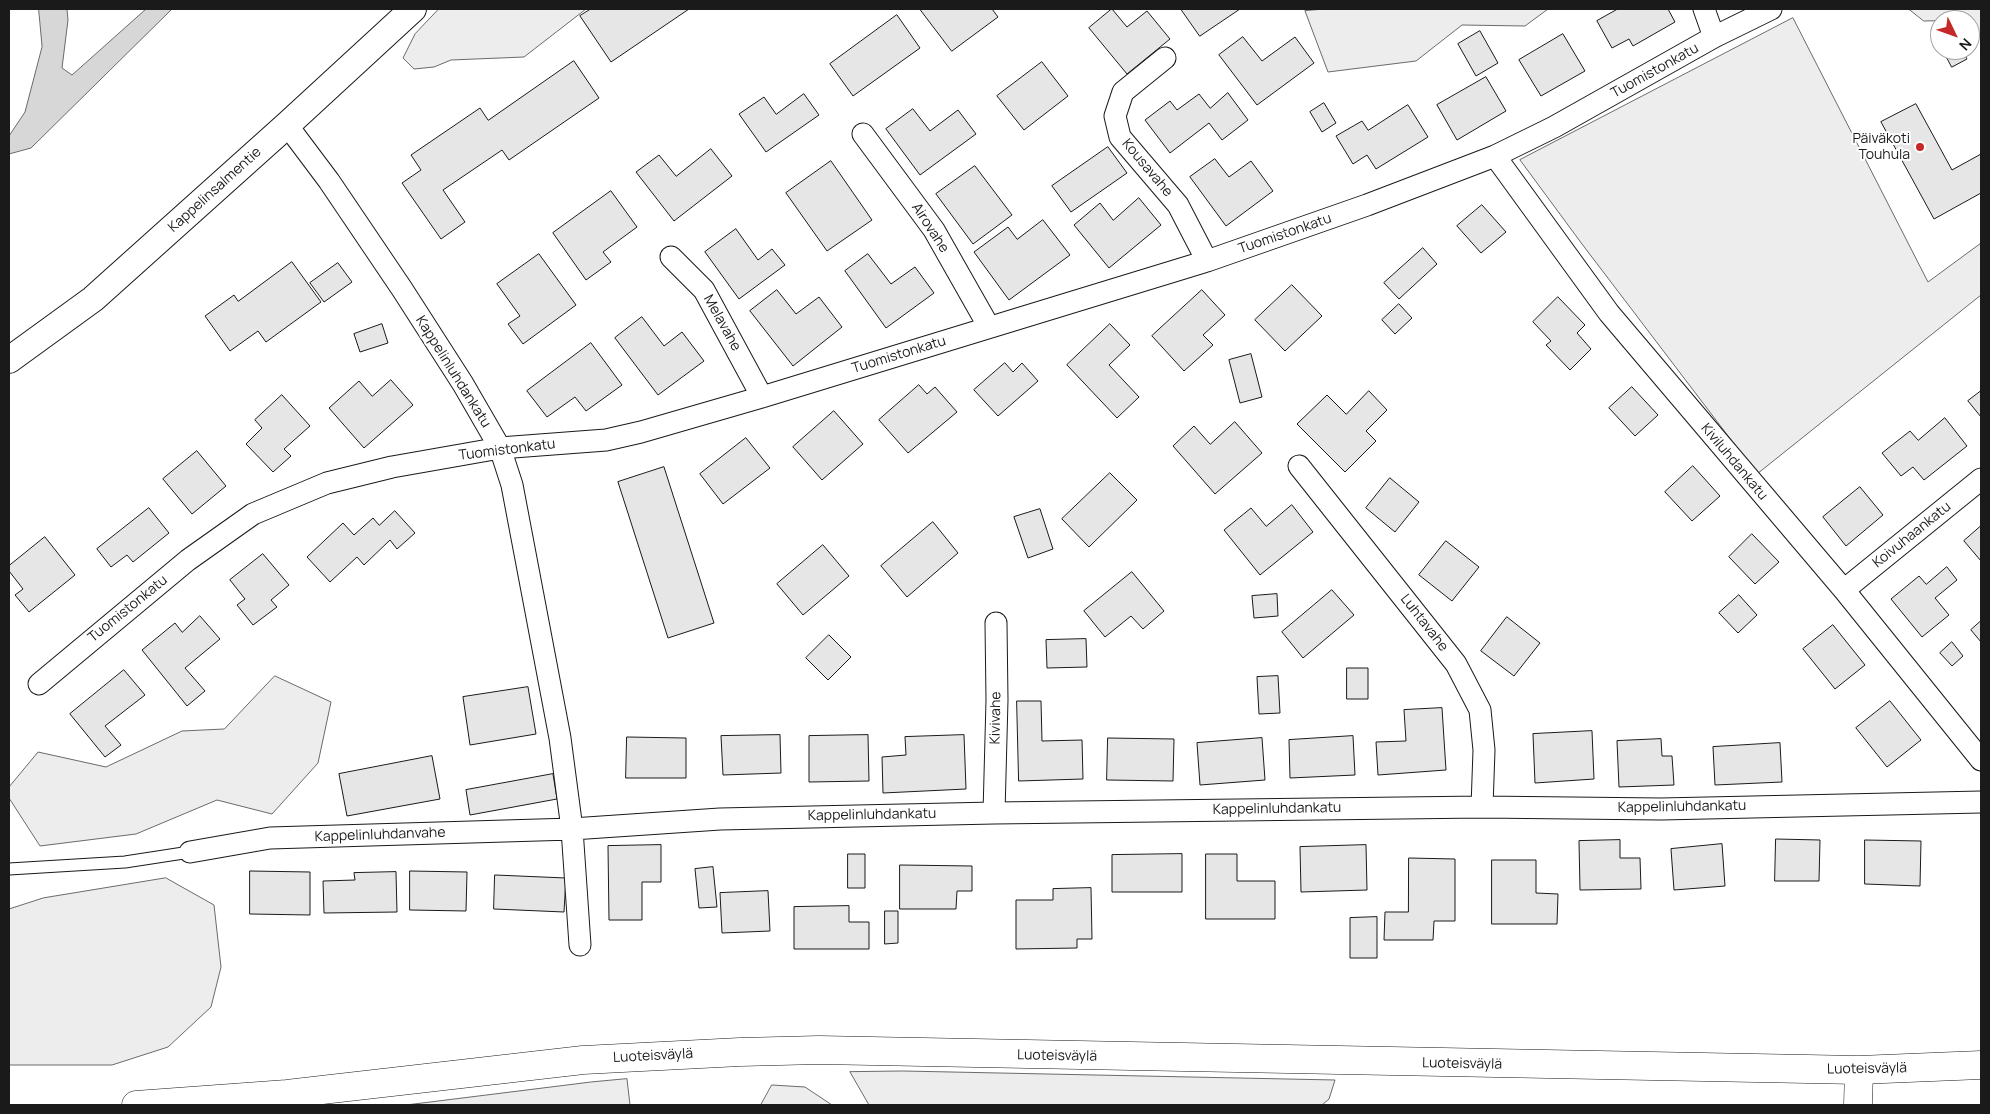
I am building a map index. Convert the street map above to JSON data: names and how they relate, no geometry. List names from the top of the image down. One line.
{"streets":{"main road":["Luoteisväylä"],"street":["Tuomistonkatu","Kousavahe","Kappelinsalmentie","Airovahe","Melavahe","Kappelinluhdankatu","Kiviluhdankatu","Koivuhaankatu","Luhtavahe","Kivivahe","Kappelinluhdanvahe"]},"crossings":[["Tuomistonkatu","Kousavahe"],["Tuomistonkatu","Airovahe"],["Tuomistonkatu","Melavahe"],["Tuomistonkatu","Kappelinluhdankatu"],["Tuomistonkatu","Kiviluhdankatu"],["Kappelinsalmentie","Kappelinluhdankatu"],["Kappelinluhdankatu","Luhtavahe"],["Kappelinluhdankatu","Kivivahe"],["Kappelinluhdankatu","Kappelinluhdanvahe"],["Kiviluhdankatu","Koivuhaankatu"]],"places":["Päiväkoti Touhula"],"north":"bottom right"}
